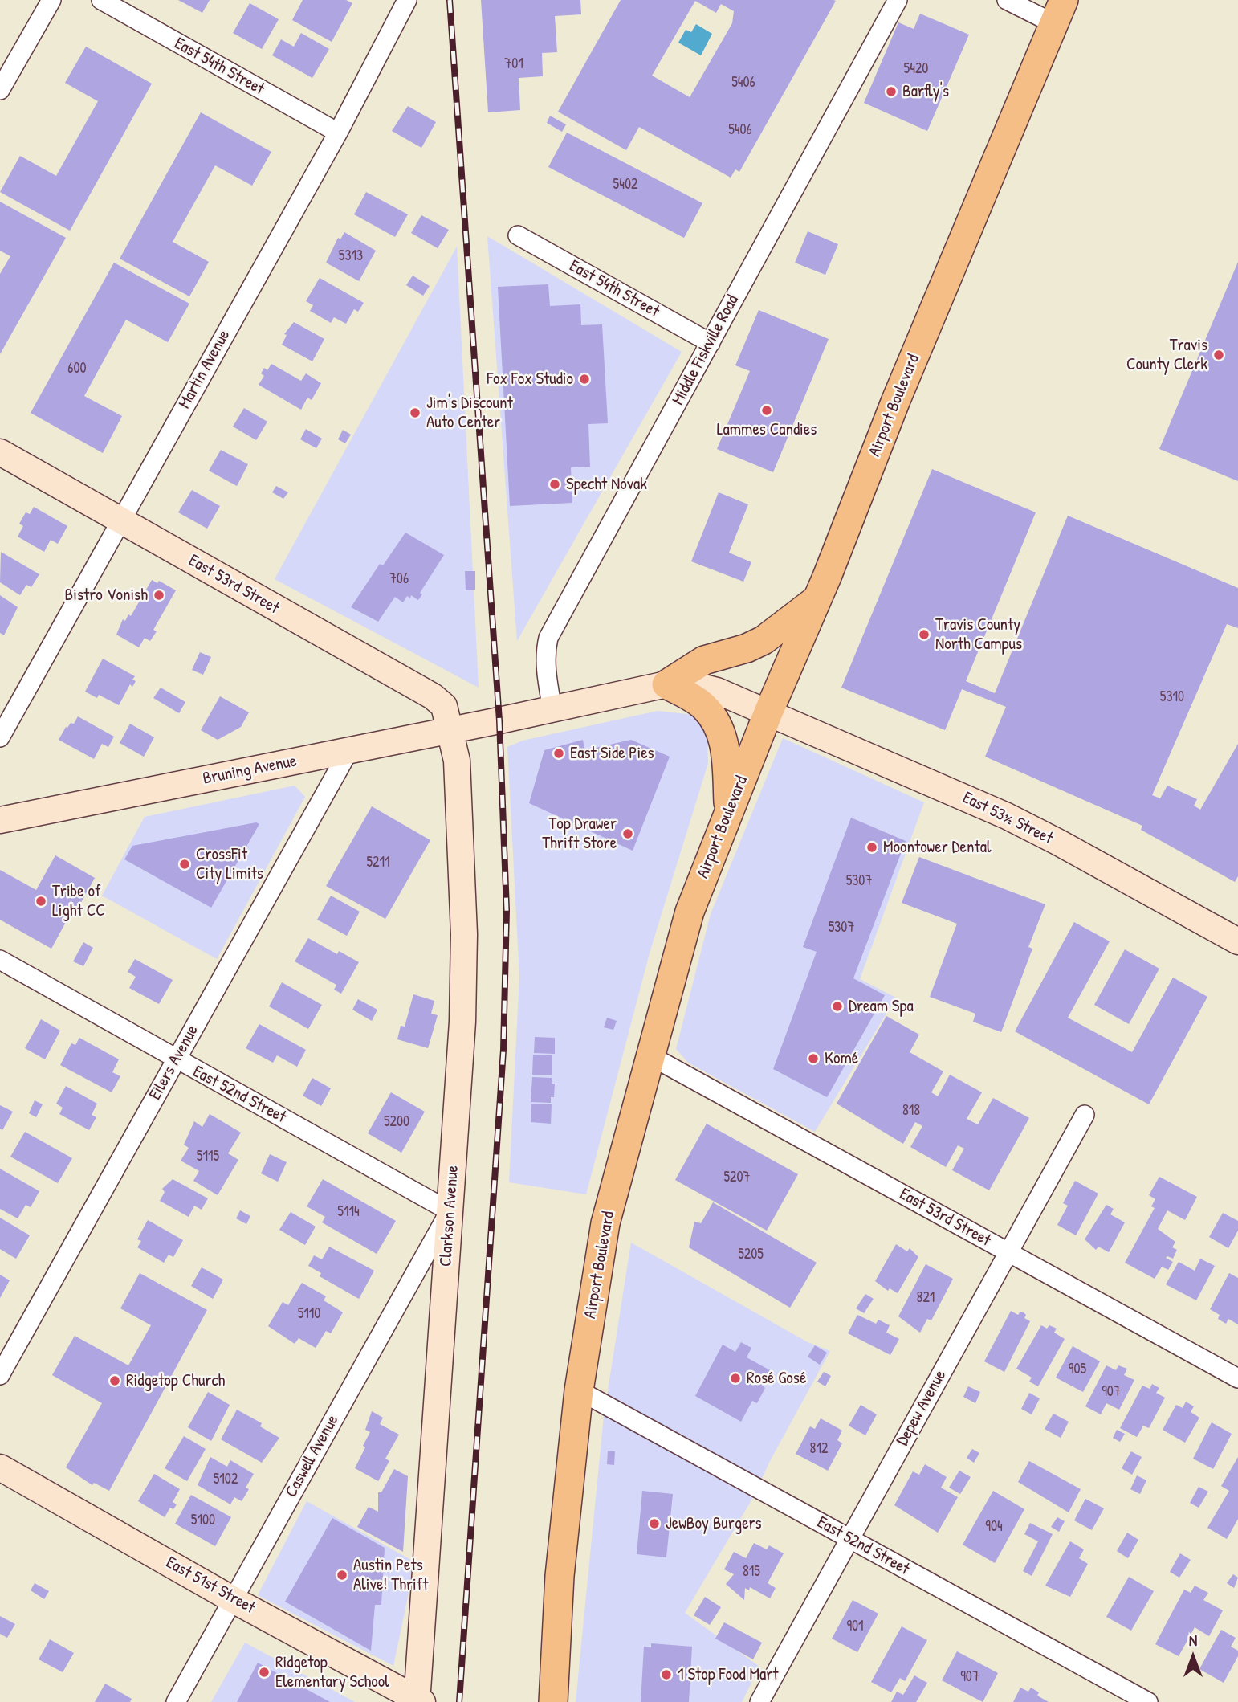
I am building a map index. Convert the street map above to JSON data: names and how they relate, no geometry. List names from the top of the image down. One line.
{"streets":{"main road":["Airport Boulevard"],"street":["East 54th Street","Middle Fiskville Road","Martin Avenue","East 53rd Street","Bruning Avenue","East 53½ Street","Eilers Avenue","East 52nd Street","Clarkson Avenue","Depew Avenue","Caswell Avenue","East 51st Street"]},"crossings":[["East 54th Street","Middle Fiskville Road"],["East 54th Street","Martin Avenue"],["Middle Fiskville Road","Bruning Avenue"],["Martin Avenue","East 53rd Street"],["Airport Boulevard","East 53rd Street"],["Airport Boulevard","East 53½ Street"],["Airport Boulevard","East 52nd Street"],["East 53rd Street","Bruning Avenue"],["East 53rd Street","Clarkson Avenue"],["East 53rd Street","Depew Avenue"],["Bruning Avenue","Eilers Avenue"],["Bruning Avenue","Clarkson Avenue"],["Eilers Avenue","East 52nd Street"],["East 52nd Street","Clarkson Avenue"],["East 52nd Street","Depew Avenue"],["East 52nd Street","Caswell Avenue"],["Clarkson Avenue","Caswell Avenue"],["Clarkson Avenue","East 51st Street"],["Caswell Avenue","East 51st Street"]],"places":["Barfly's","Travis County Clerk","Fox Fox Studio","Lammes Candies","Jim's Discount Auto Center","Specht Novak","Bistro Vonish","Travis County North Campus","East Side Pies","Top Drawer Thrift Store","Moontower Dental","CrossFit City Limits","Tribe of Light CC","Dream Spa","Komé","Rosé Gosé","Ridgetop Church","JewBoy Burgers","Austin Pets Alive! Thrift","Ridgetop Elementary School","1 Stop Food Mart"],"house_numbers":["701","5420","5406","5406","5402","5313","600","706","5310","5211","5307","5307","818","5200","5115","5207","5114","5205","821","5110","905","907","812","5102","5100","904","815","901","907"],"north":"top"}
